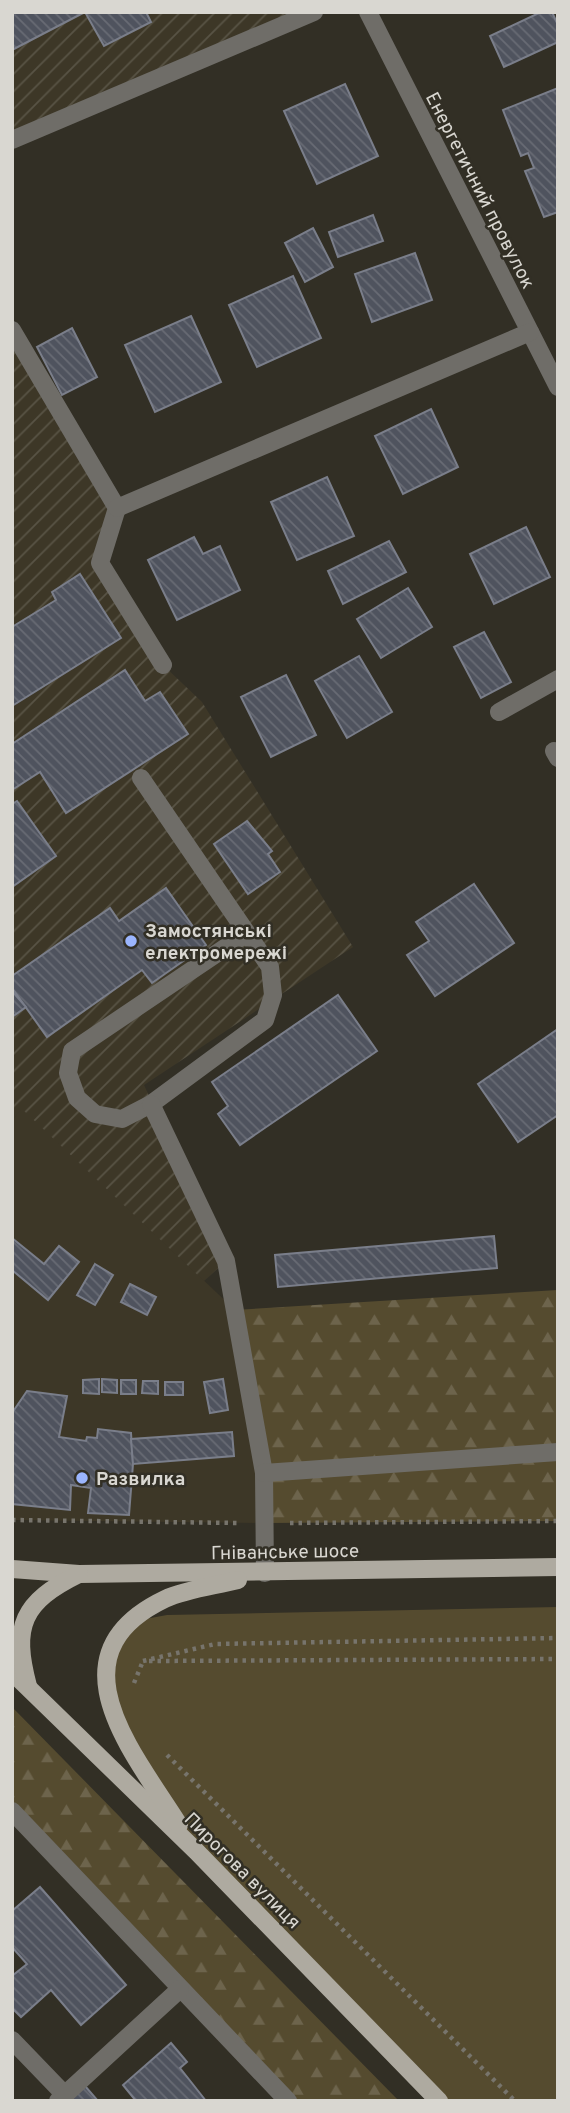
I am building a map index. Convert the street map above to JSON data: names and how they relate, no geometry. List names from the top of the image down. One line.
{"streets":{"main road":["Гніванське шосе","Пирогова вулиця"],"street":["Енергетичний провулок"]},"places":["Замостянські електромережі","Развилка"]}
